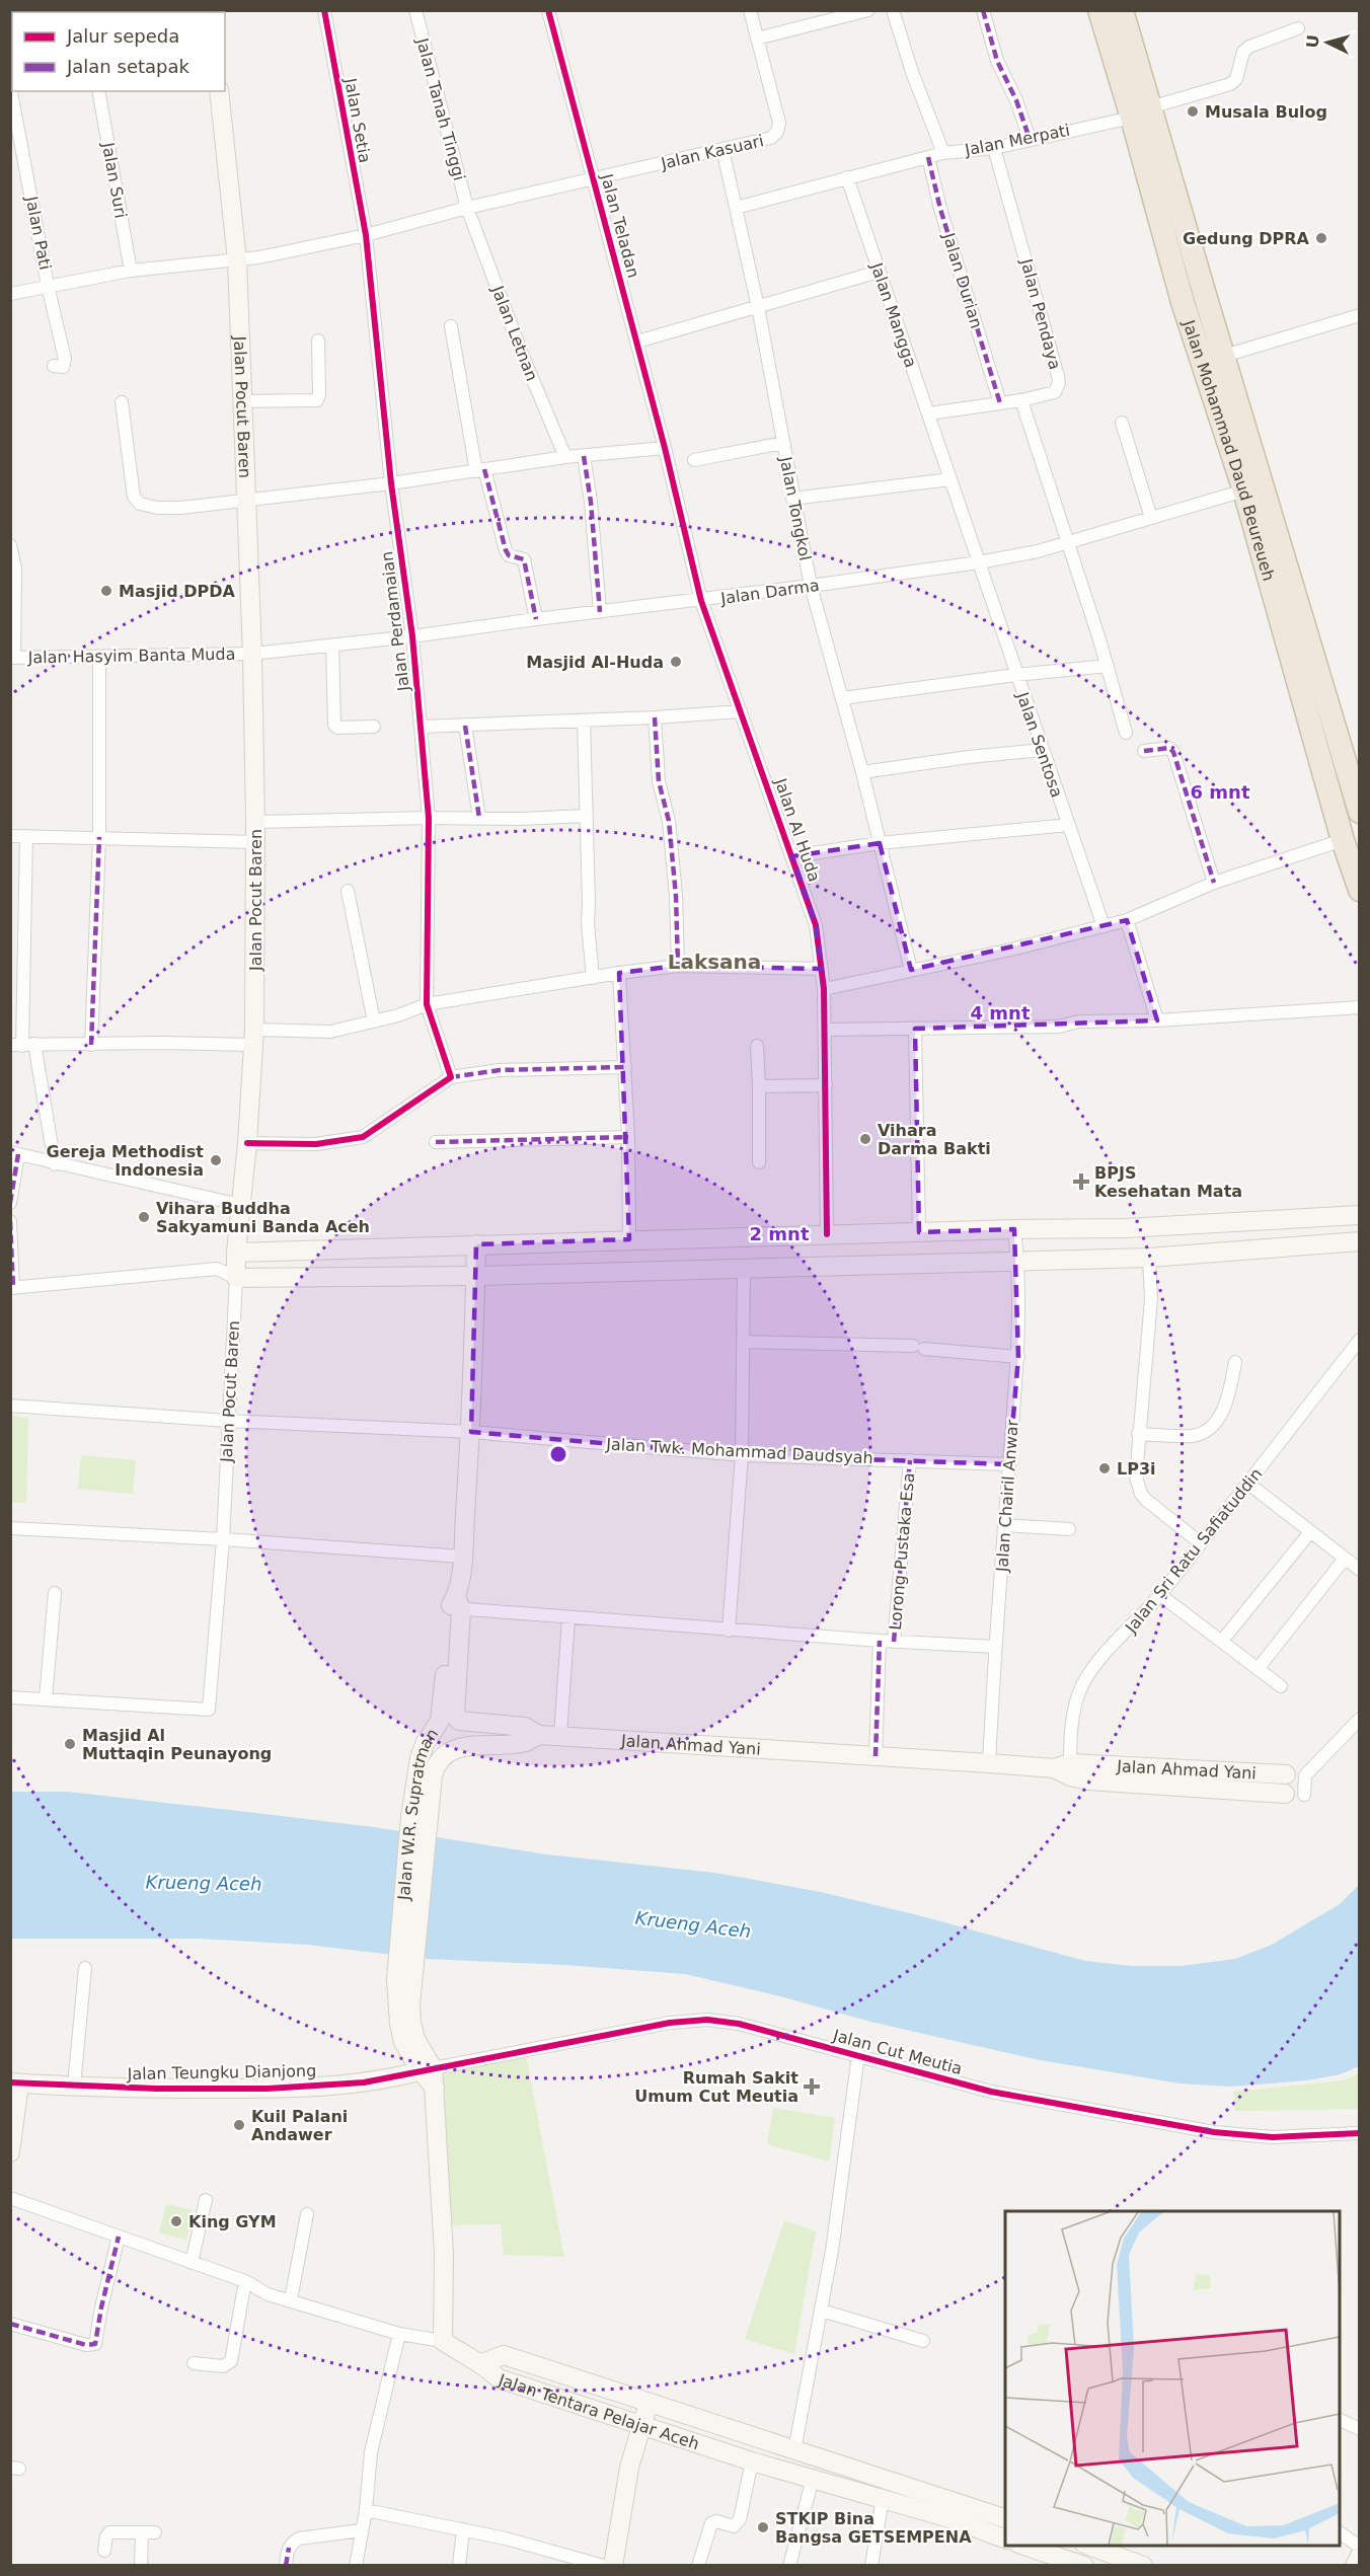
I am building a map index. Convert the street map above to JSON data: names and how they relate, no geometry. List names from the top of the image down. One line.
{"streets":{"highway":["Jalan Mohammad Daud Beureueh"],"main road":["Jalan Pocut Baren","Jalan Ahmad Yani","Jalan W.R. Supratman","Jalan Teungku Dianjong","Jalan Tentara Pelajar Aceh"],"street":["Jalan Tanah Tinggi","Jalan Setia","Jalan Merpati","Jalan Kasuari","Jalan Suri","Jalan Teladan","Jalan Pati","Jalan Durian","Jalan Pendaya","Jalan Mangga","Jalan Letnan","Jalan Tongkol","Jalan Darma","Jalan Perdamaian","Jalan Hasyim Banta Muda","Jalan Sentosa","Jalan Al Huda","Jalan Twk. Mohammad Daudsyah","Jalan Chairil Anwar","Jalan Sri Ratu Safiatuddin","Lorong Pustaka Esa","Jalan Cut Meutia"]},"crossings":[["Jalan Tanah Tinggi","Jalan Kasuari"],["Jalan Tanah Tinggi","Jalan Letnan"],["Jalan Setia","Jalan Kasuari"],["Jalan Setia","Jalan Perdamaian"],["Jalan Merpati","Jalan Pendaya"],["Jalan Merpati","Jalan Mohammad Daud Beureueh"],["Jalan Kasuari","Jalan Suri"],["Jalan Kasuari","Jalan Teladan"],["Jalan Kasuari","Jalan Pati"],["Jalan Kasuari","Jalan Letnan"],["Jalan Kasuari","Jalan Pocut Baren"],["Jalan Kasuari","Jalan Tongkol"],["Jalan Kasuari","Jalan Perdamaian"],["Jalan Teladan","Jalan Al Huda"],["Jalan Durian","Jalan Pendaya"],["Jalan Pendaya","Jalan Mangga"],["Jalan Mangga","Jalan Darma"],["Jalan Mangga","Jalan Sentosa"],["Jalan Pocut Baren","Jalan Darma"],["Jalan Pocut Baren","Jalan Hasyim Banta Muda"],["Jalan Pocut Baren","Jalan Twk. Mohammad Daudsyah"],["Jalan Mohammad Daud Beureueh","Jalan Darma"],["Jalan Tongkol","Jalan Darma"],["Jalan Darma","Jalan Perdamaian"],["Jalan Darma","Jalan Hasyim Banta Muda"],["Jalan Darma","Jalan Sentosa"],["Jalan Darma","Jalan Al Huda"],["Jalan Twk. Mohammad Daudsyah","Jalan Chairil Anwar"],["Jalan Twk. Mohammad Daudsyah","Lorong Pustaka Esa"],["Jalan Twk. Mohammad Daudsyah","Jalan W.R. Supratman"],["Jalan Chairil Anwar","Jalan Ahmad Yani"],["Jalan Sri Ratu Safiatuddin","Jalan Ahmad Yani"],["Jalan Ahmad Yani","Jalan W.R. Supratman"],["Jalan W.R. Supratman","Jalan Cut Meutia"],["Jalan W.R. Supratman","Jalan Teungku Dianjong"],["Jalan Cut Meutia","Jalan Teungku Dianjong"]],"districts":["Laksana"],"water":["Krueng Aceh"],"places":{"other":["Musala Bulog","Gedung DPRA","Masjid DPDA","Masjid Al-Huda","Vihara Darma Bakti","Gereja Methodist Indonesia","Vihara Buddha Sakyamuni Banda Aceh","LP3i","Masjid Al Muttaqin Peunayong","Kuil Palani Andawer","King GYM","STKIP Bina Bangsa GETSEMPENA"],"health":["BPJS Kesehatan Mata","Rumah Sakit Umum Cut Meutia"]},"legend":["Jalur sepeda","Jalan setapak"],"north":"left","rings":["6 mnt","4 mnt","2 mnt"]}
